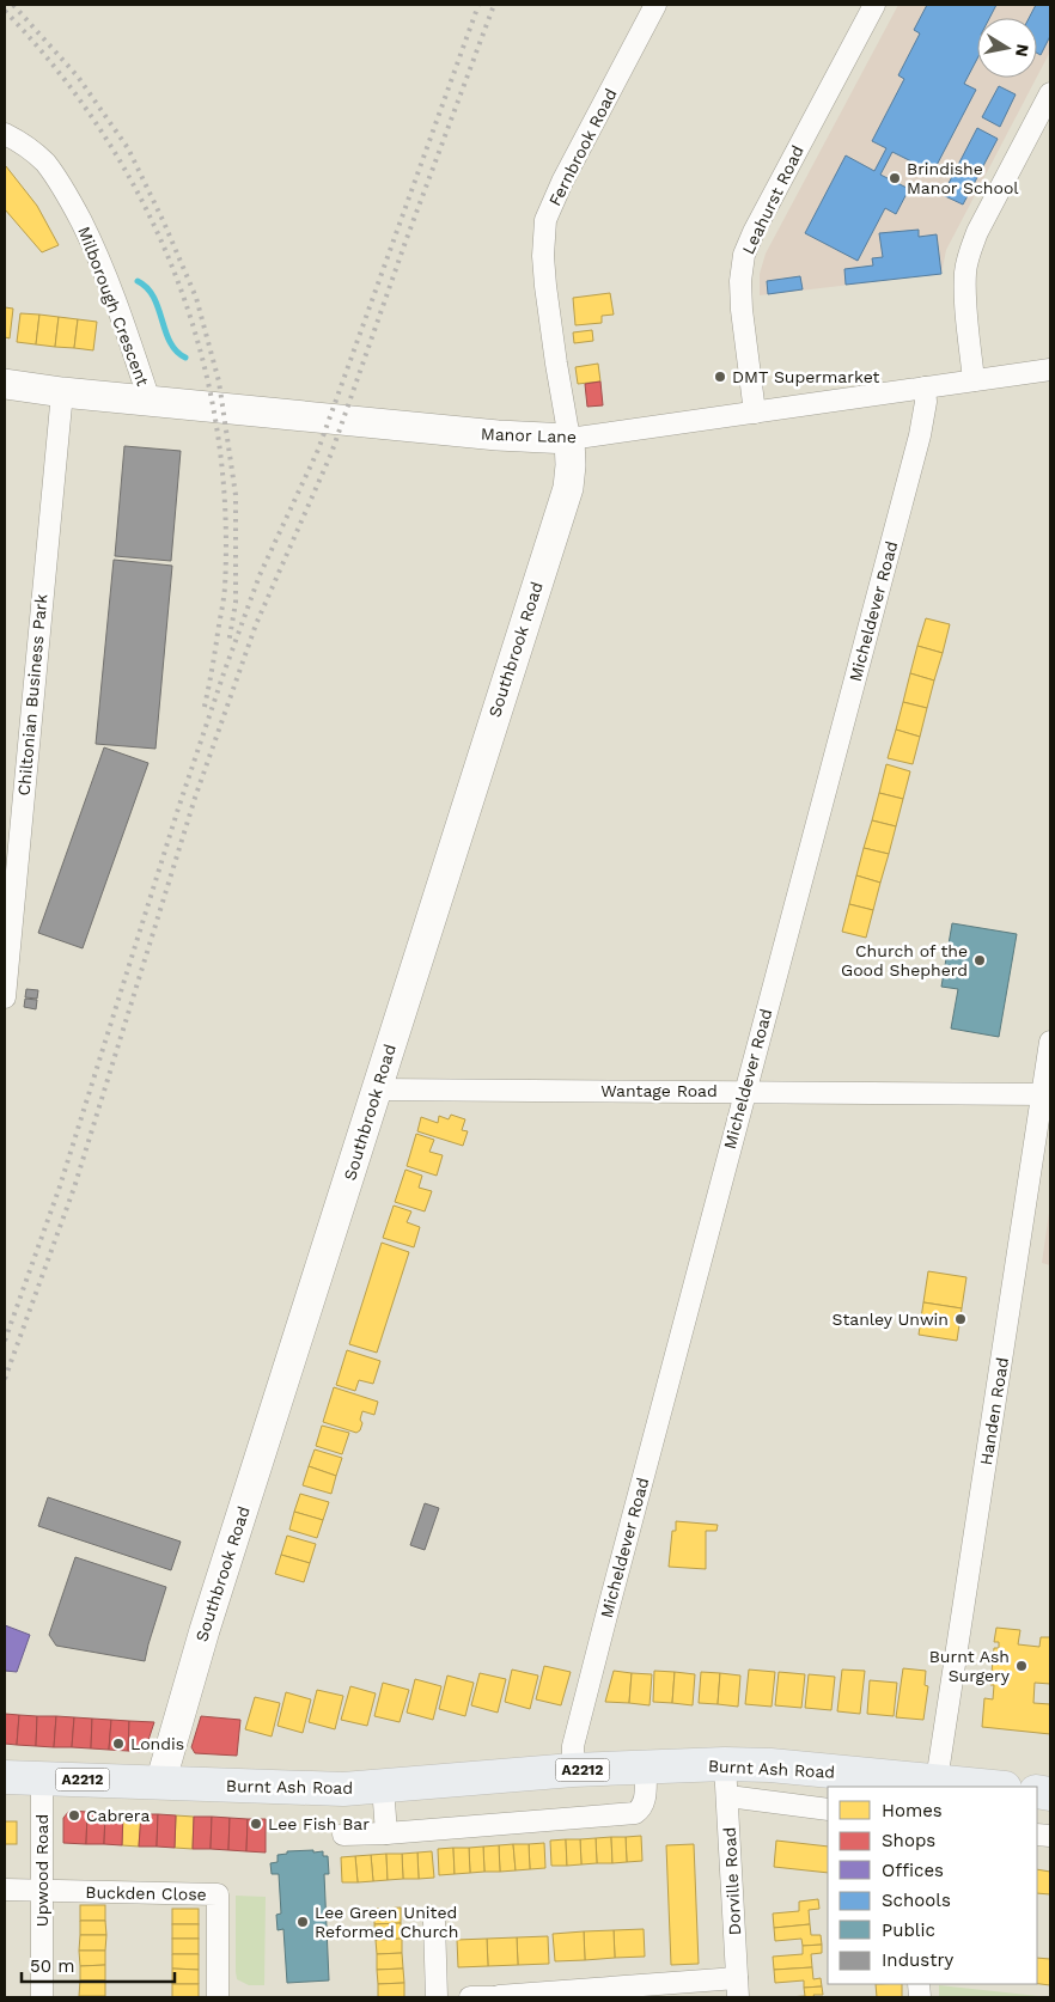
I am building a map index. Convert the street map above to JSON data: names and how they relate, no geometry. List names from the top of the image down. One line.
{"streets":{"main road":["Burnt Ash Road","A2212"],"street":["Fernbrook Road","Leahurst Road","Milborough Crescent","Manor Lane","Micheldever Road","Southbrook Road","Chiltonian Business Park","Wantage Road","Handen Road","Upwood Road","Dorville Road","Buckden Close"]},"crossings":[["Fernbrook Road","Manor Lane"],["Fernbrook Road","Southbrook Road"],["Leahurst Road","Manor Lane"],["Milborough Crescent","Manor Lane"],["Manor Lane","Micheldever Road"],["Manor Lane","Southbrook Road"],["Manor Lane","Chiltonian Business Park"],["Micheldever Road","Wantage Road"],["Micheldever Road","Burnt Ash Road"],["Southbrook Road","Wantage Road"],["Southbrook Road","Burnt Ash Road"],["Wantage Road","Handen Road"],["Handen Road","Burnt Ash Road"],["Burnt Ash Road","Upwood Road"],["Burnt Ash Road","Dorville Road"],["Upwood Road","Buckden Close"]],"places":["Brindishe Manor School","DMT Supermarket","Church of the Good Shepherd","Stanley Unwin","Burnt Ash Surgery","Londis","Cabrera","Lee Fish Bar","Lee Green United Reformed Church"],"legend":["Homes","Shops","Offices","Schools","Public","Industry"],"scale_bar":"50 m","north":"right"}
